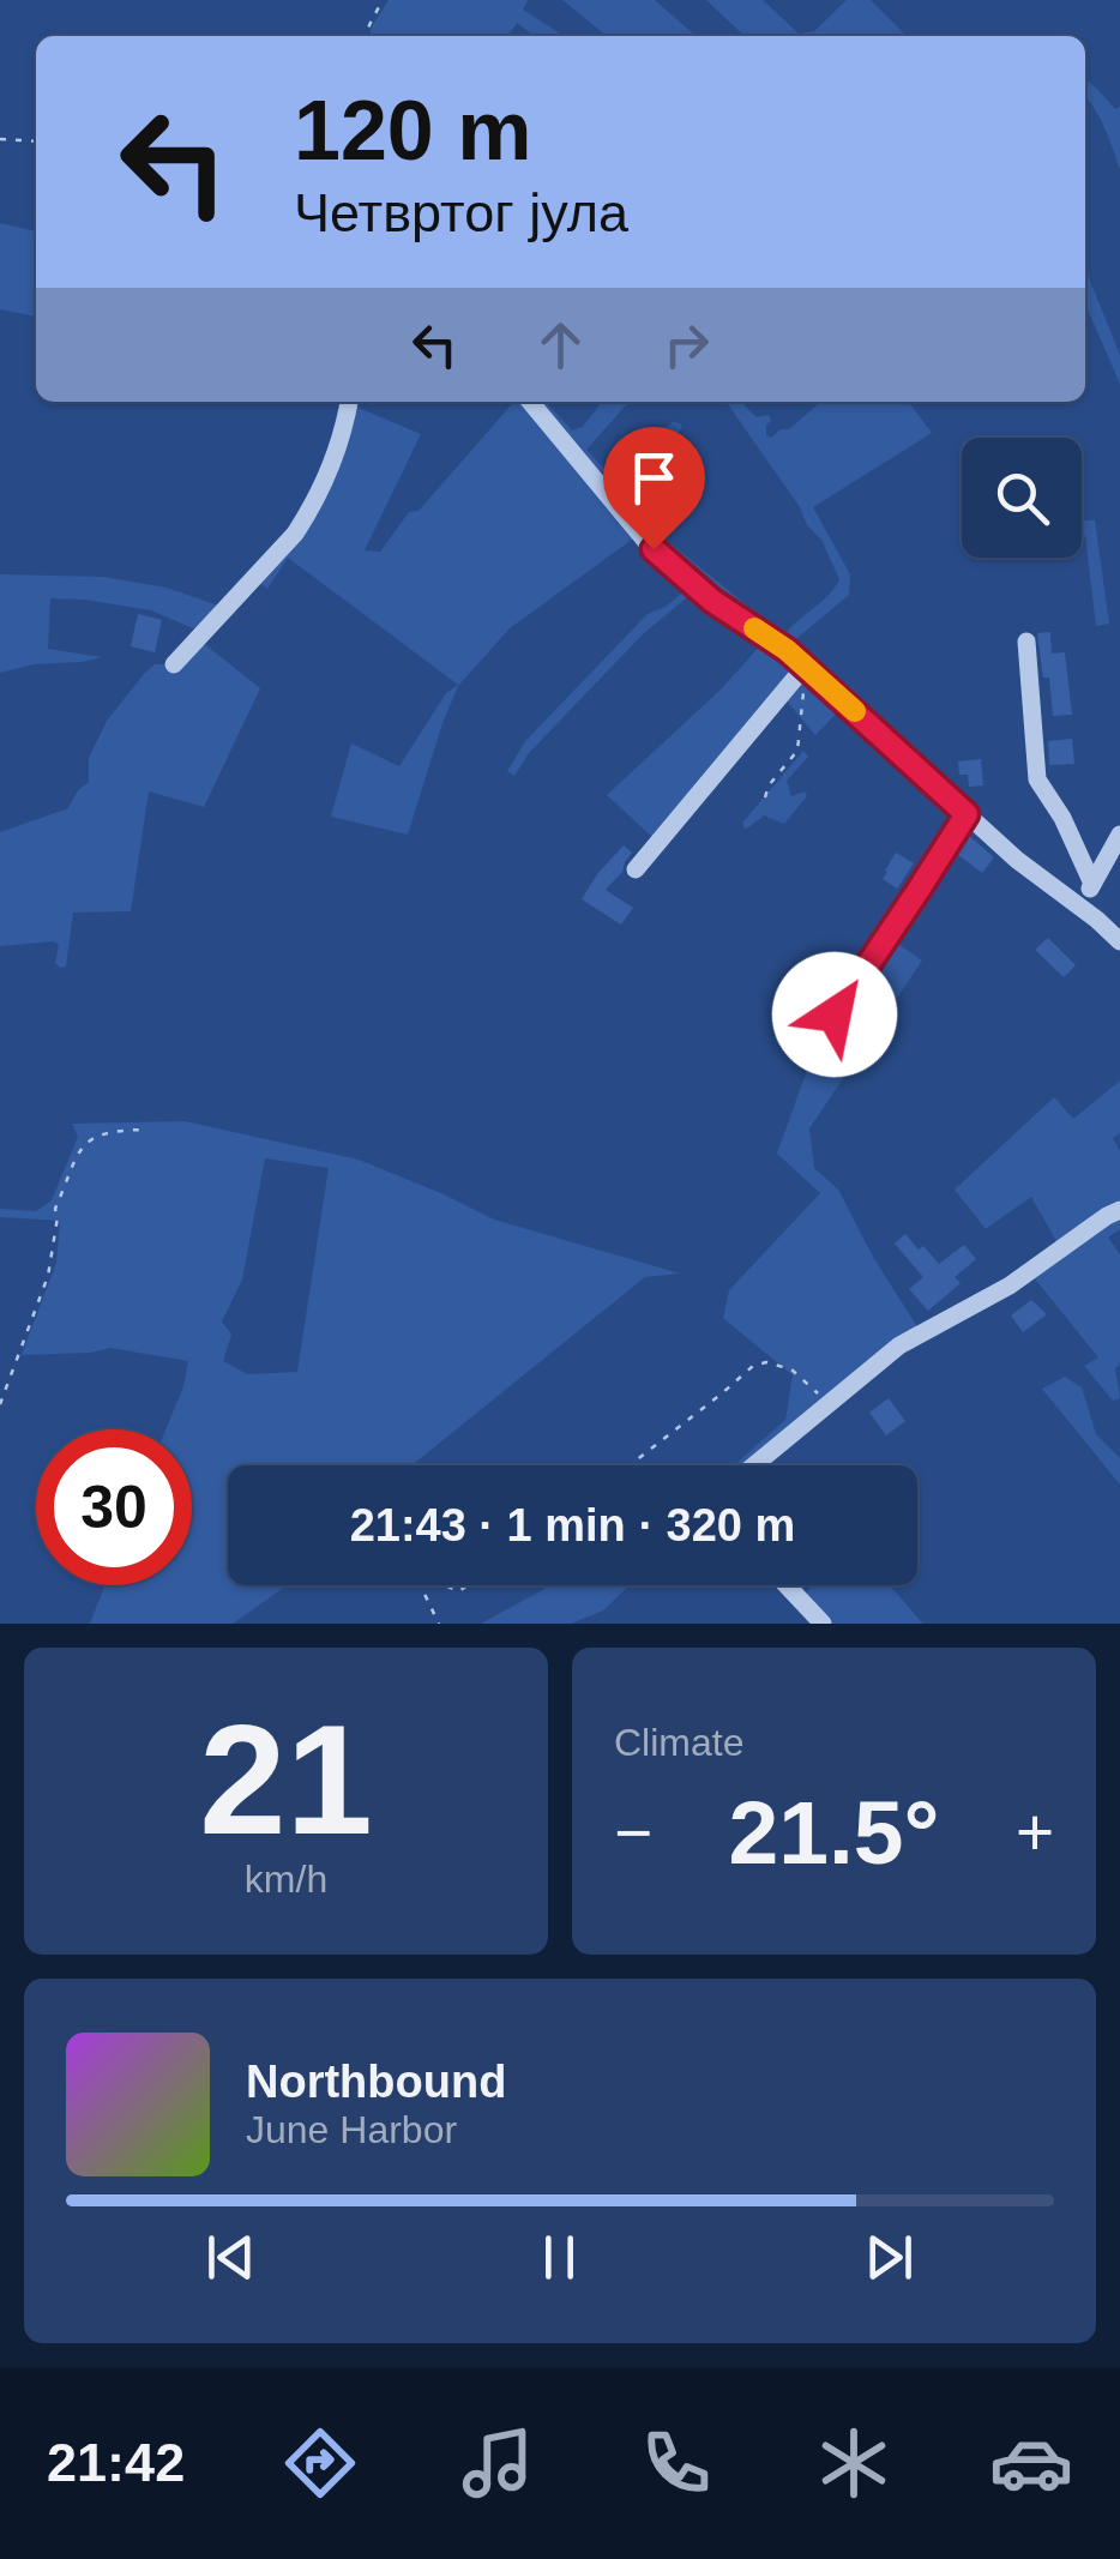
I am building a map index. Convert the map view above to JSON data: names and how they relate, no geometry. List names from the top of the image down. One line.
{"page":{"turn":["120 m","Четвртог јула"],"limit":"30","trip":"21:43 · 1 min · 320 m","tile":[["21","km/h"],"Climate"],"heat":["−","21.5°","+"],"song":["Northbound","June Harbor"],"tabs":"21:42"}}
